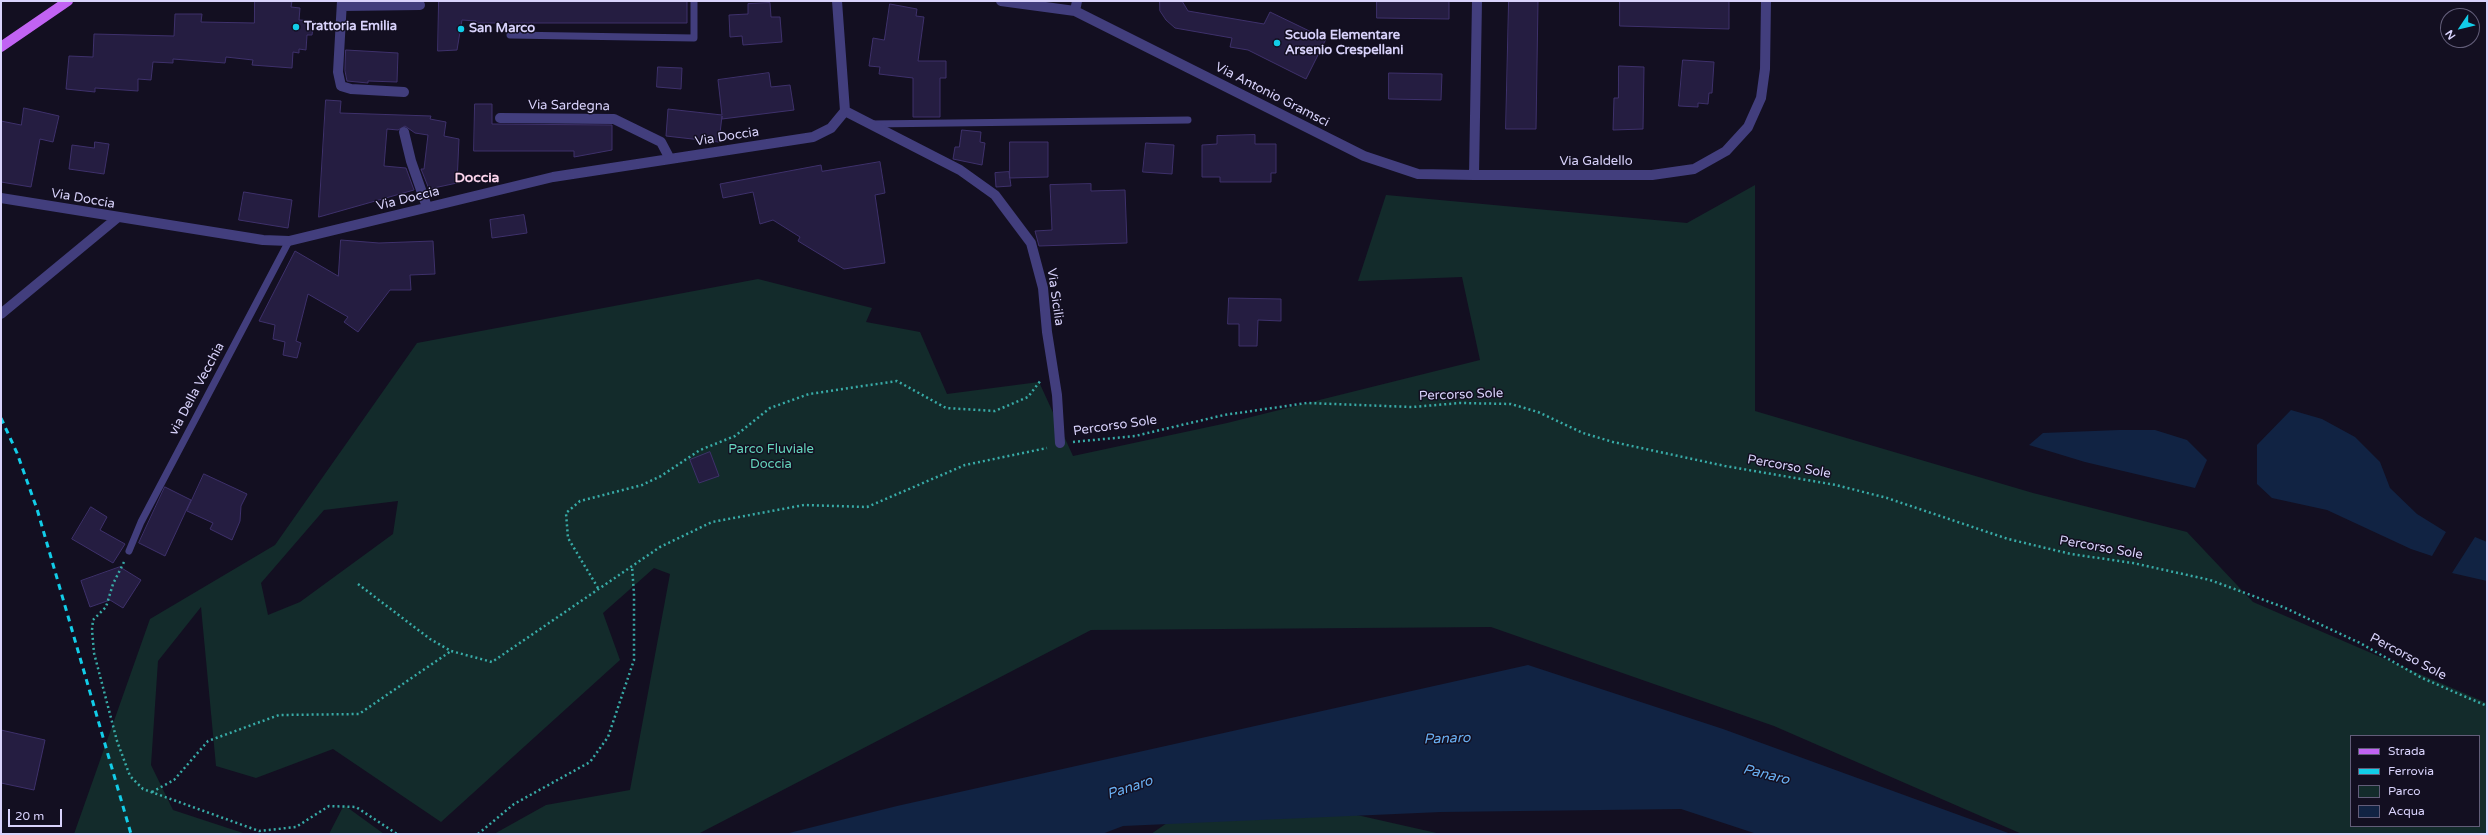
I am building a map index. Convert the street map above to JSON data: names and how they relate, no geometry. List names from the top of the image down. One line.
{"streets":{"street":["Via Antonio Gramsci","Via Sardegna","Via Doccia","Via Galdello","Via Sicilia"],"lane":["via Della Vecchia"],"path":["Percorso Sole"]},"crossings":[["Via Antonio Gramsci","Via Galdello"],["Via Sardegna","Via Doccia"],["Via Doccia","Via Sicilia"],["Via Doccia","via Della Vecchia"],["Via Sicilia","Percorso Sole"]],"districts":["Doccia"],"water":["Panaro"],"parks":["Parco Fluviale Doccia"],"places":["Trattoria Emilia","San Marco","Scuola Elementare Arsenio Crespellani"],"legend":["Strada","Ferrovia","Parco","Acqua"],"scale_bar":"20 m","north":"bottom left"}
